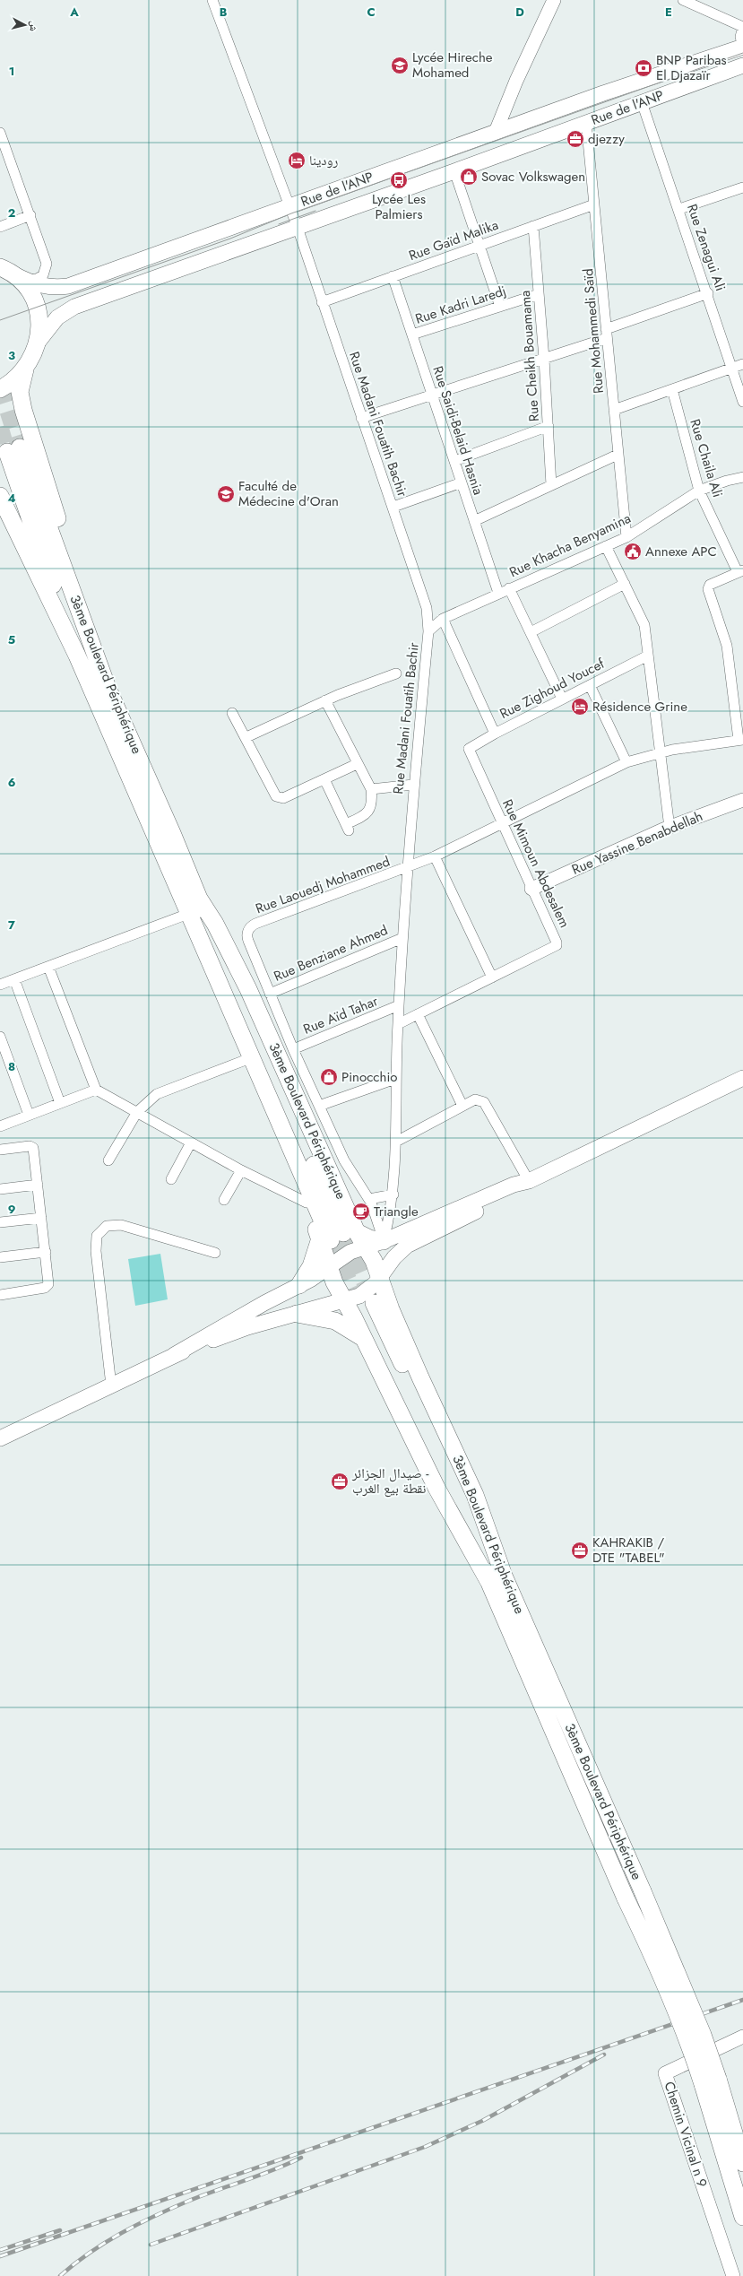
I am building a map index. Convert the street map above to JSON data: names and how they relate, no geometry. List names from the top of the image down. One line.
{"streets":{"highway":["3ème Boulevard Périphérique"],"main road":["Rue de l'ANP"],"street":["Rue Gaïd Malika","Rue Zenagui Ali","Rue Kadri Laredj","Rue Mohammedi Saïd","Rue Cheikh Bouamama","Rue Madani Fouatih Bachir","Rue Saidi-Belaid Hasnia","Rue Chaila Ali","Rue Khacha Benyamina","Rue Zighoud Youcef","Rue Yassine Benabdellah","Rue Mimoun Abdesalem","Rue Laouedj Mohammed","Rue Benziane Ahmed","Rue Aïd Tahar","Chemin Vicinal n 9"]},"crossings":[["Rue de l'ANP","Rue Zenagui Ali"],["Rue de l'ANP","Rue Mohammedi Saïd"],["Rue de l'ANP","Rue Madani Fouatih Bachir"],["Rue Gaïd Malika","Rue Mohammedi Saïd"],["Rue Gaïd Malika","Rue Cheikh Bouamama"],["Rue Gaïd Malika","Rue Madani Fouatih Bachir"],["Rue Gaïd Malika","Rue Saidi-Belaid Hasnia"],["Rue Kadri Laredj","Rue Cheikh Bouamama"],["Rue Kadri Laredj","Rue Saidi-Belaid Hasnia"],["Rue Mohammedi Saïd","Rue Khacha Benyamina"],["Rue Madani Fouatih Bachir","Rue Khacha Benyamina"],["Rue Madani Fouatih Bachir","Rue Mimoun Abdesalem"],["Rue Madani Fouatih Bachir","Rue Laouedj Mohammed"],["Rue Madani Fouatih Bachir","Rue Benziane Ahmed"],["Rue Madani Fouatih Bachir","Rue Aïd Tahar"],["Rue Saidi-Belaid Hasnia","Rue Khacha Benyamina"],["Rue Chaila Ali","Rue Khacha Benyamina"],["Rue Zighoud Youcef","Rue Mimoun Abdesalem"],["Rue Yassine Benabdellah","Rue Mimoun Abdesalem"],["Rue Mimoun Abdesalem","Rue Laouedj Mohammed"],["Rue Laouedj Mohammed","Rue Benziane Ahmed"],["Rue Laouedj Mohammed","Rue Aïd Tahar"]],"places":{"school or university":["Lycée Hireche Mohamed","Faculté de Médecine d'Oran"],"bank":["BNP Paribas El Djazaïr"],"office":["djezzy","صيدال الجزائر - نقطة بيع الغرب","KAHRAKIB / DTE \"TABEL\""],"hotel":["رودينا","Résidence Grine"],"shop":["Sovac Volkswagen","Pinocchio"],"bus stop":["Lycée Les Palmiers"],"public building":["Annexe APC"],"cafe":["Triangle"]},"north":"right","grid":{"columns":["A","B","C","D","E"],"rows":["1","2","3","4","5","6","7","8","9"]}}
